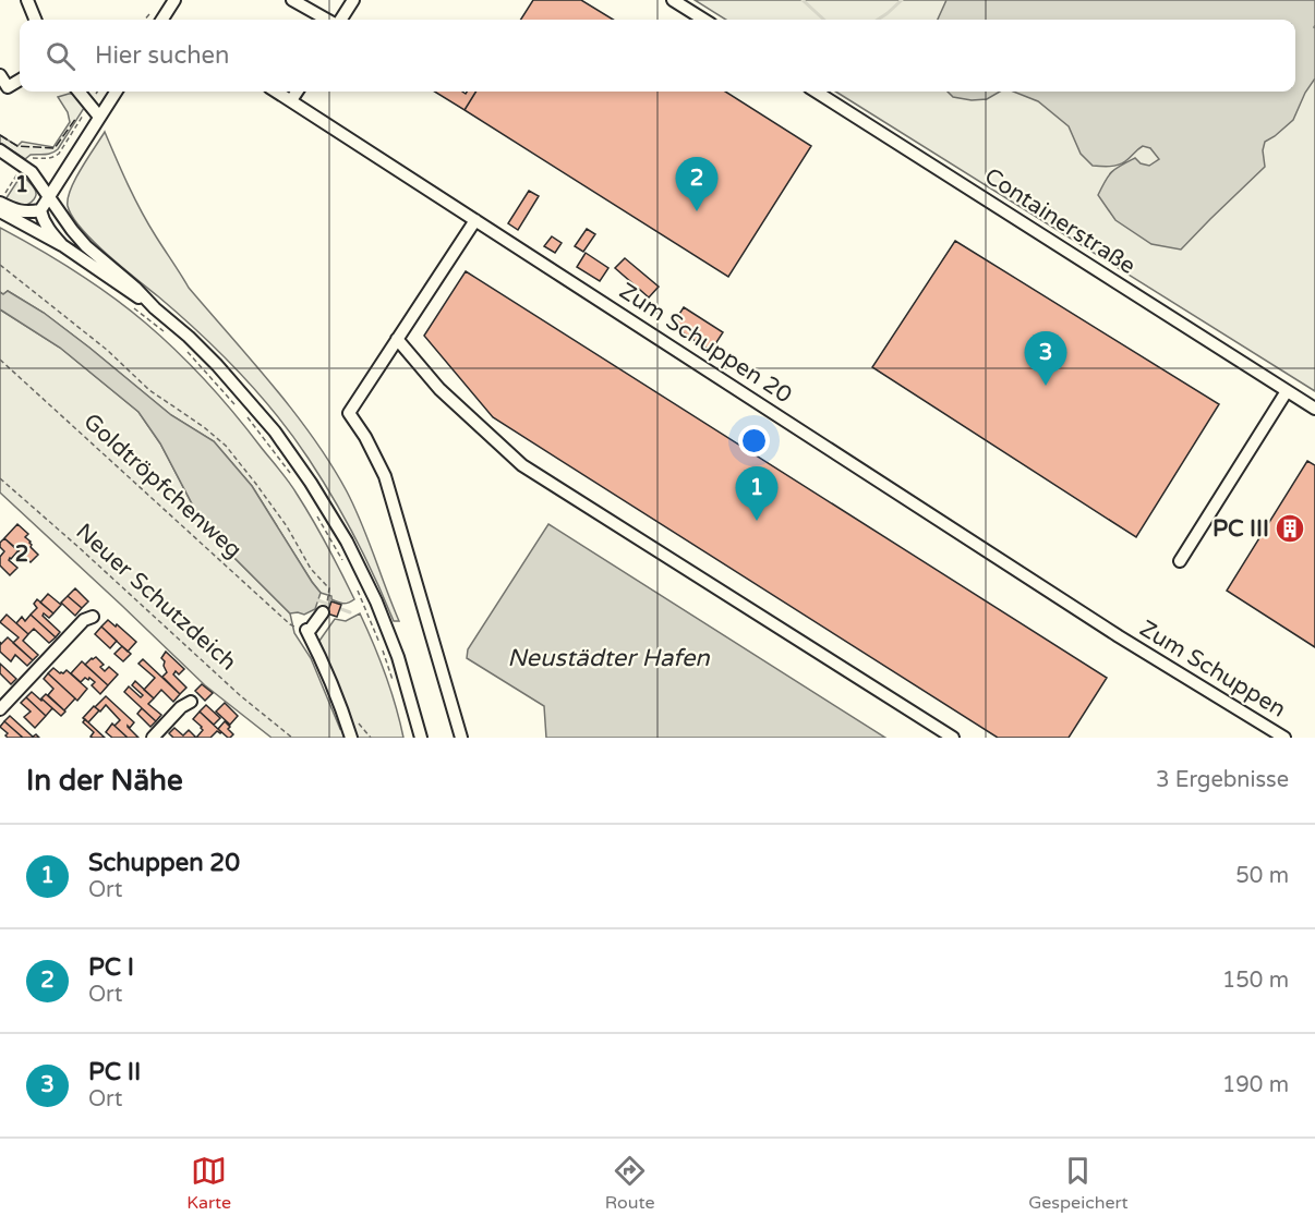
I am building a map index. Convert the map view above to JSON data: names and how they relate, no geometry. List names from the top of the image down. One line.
{"streets":{"street":["Containerstraße","Zum Schuppen 20","Zum Schuppen"],"path":["Goldtröpfchenweg","Neuer Schutzdeich"]},"crossings":[["Zum Schuppen 20","Zum Schuppen"]],"water":["Neustädter Hafen"],"places":{"building":["PC III"]},"page":{"search":"Hier suchen","pins":["2","3","1"],"heading":["In der Nähe","3 Ergebnisse"],"list":[{"mark":"1","name":"Schuppen 20","note":"Ort","value":"50 m"},{"mark":"2","name":"PC I","note":"Ort","value":"150 m"},{"mark":"3","name":"PC II","note":"Ort","value":"190 m"}],"nav":["Karte","Route","Gespeichert"]},"grid":{"rows":["1","2"]}}
